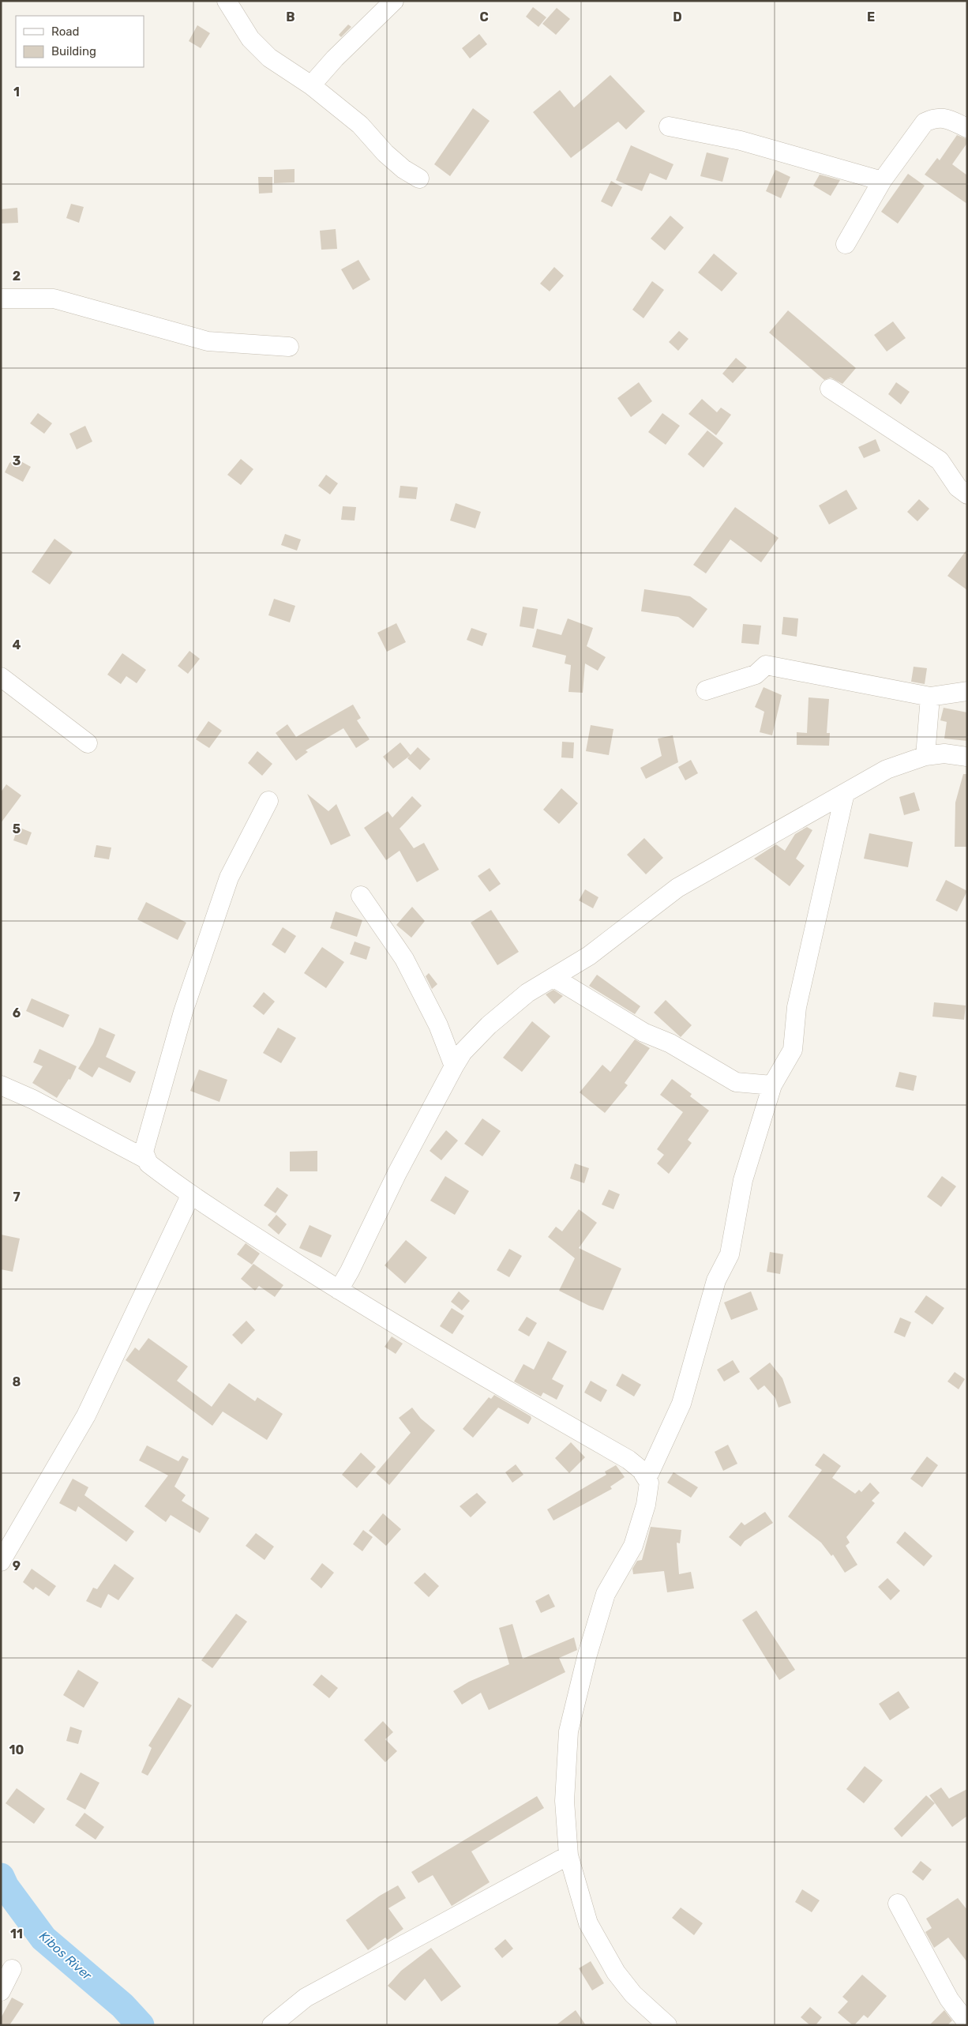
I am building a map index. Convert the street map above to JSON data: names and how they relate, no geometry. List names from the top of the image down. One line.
{"water":["Kibos River"],"legend":["Road","Building"],"grid":{"columns":["B","C","D","E"],"rows":["1","2","3","4","5","6","7","8","9","10","11"]}}
